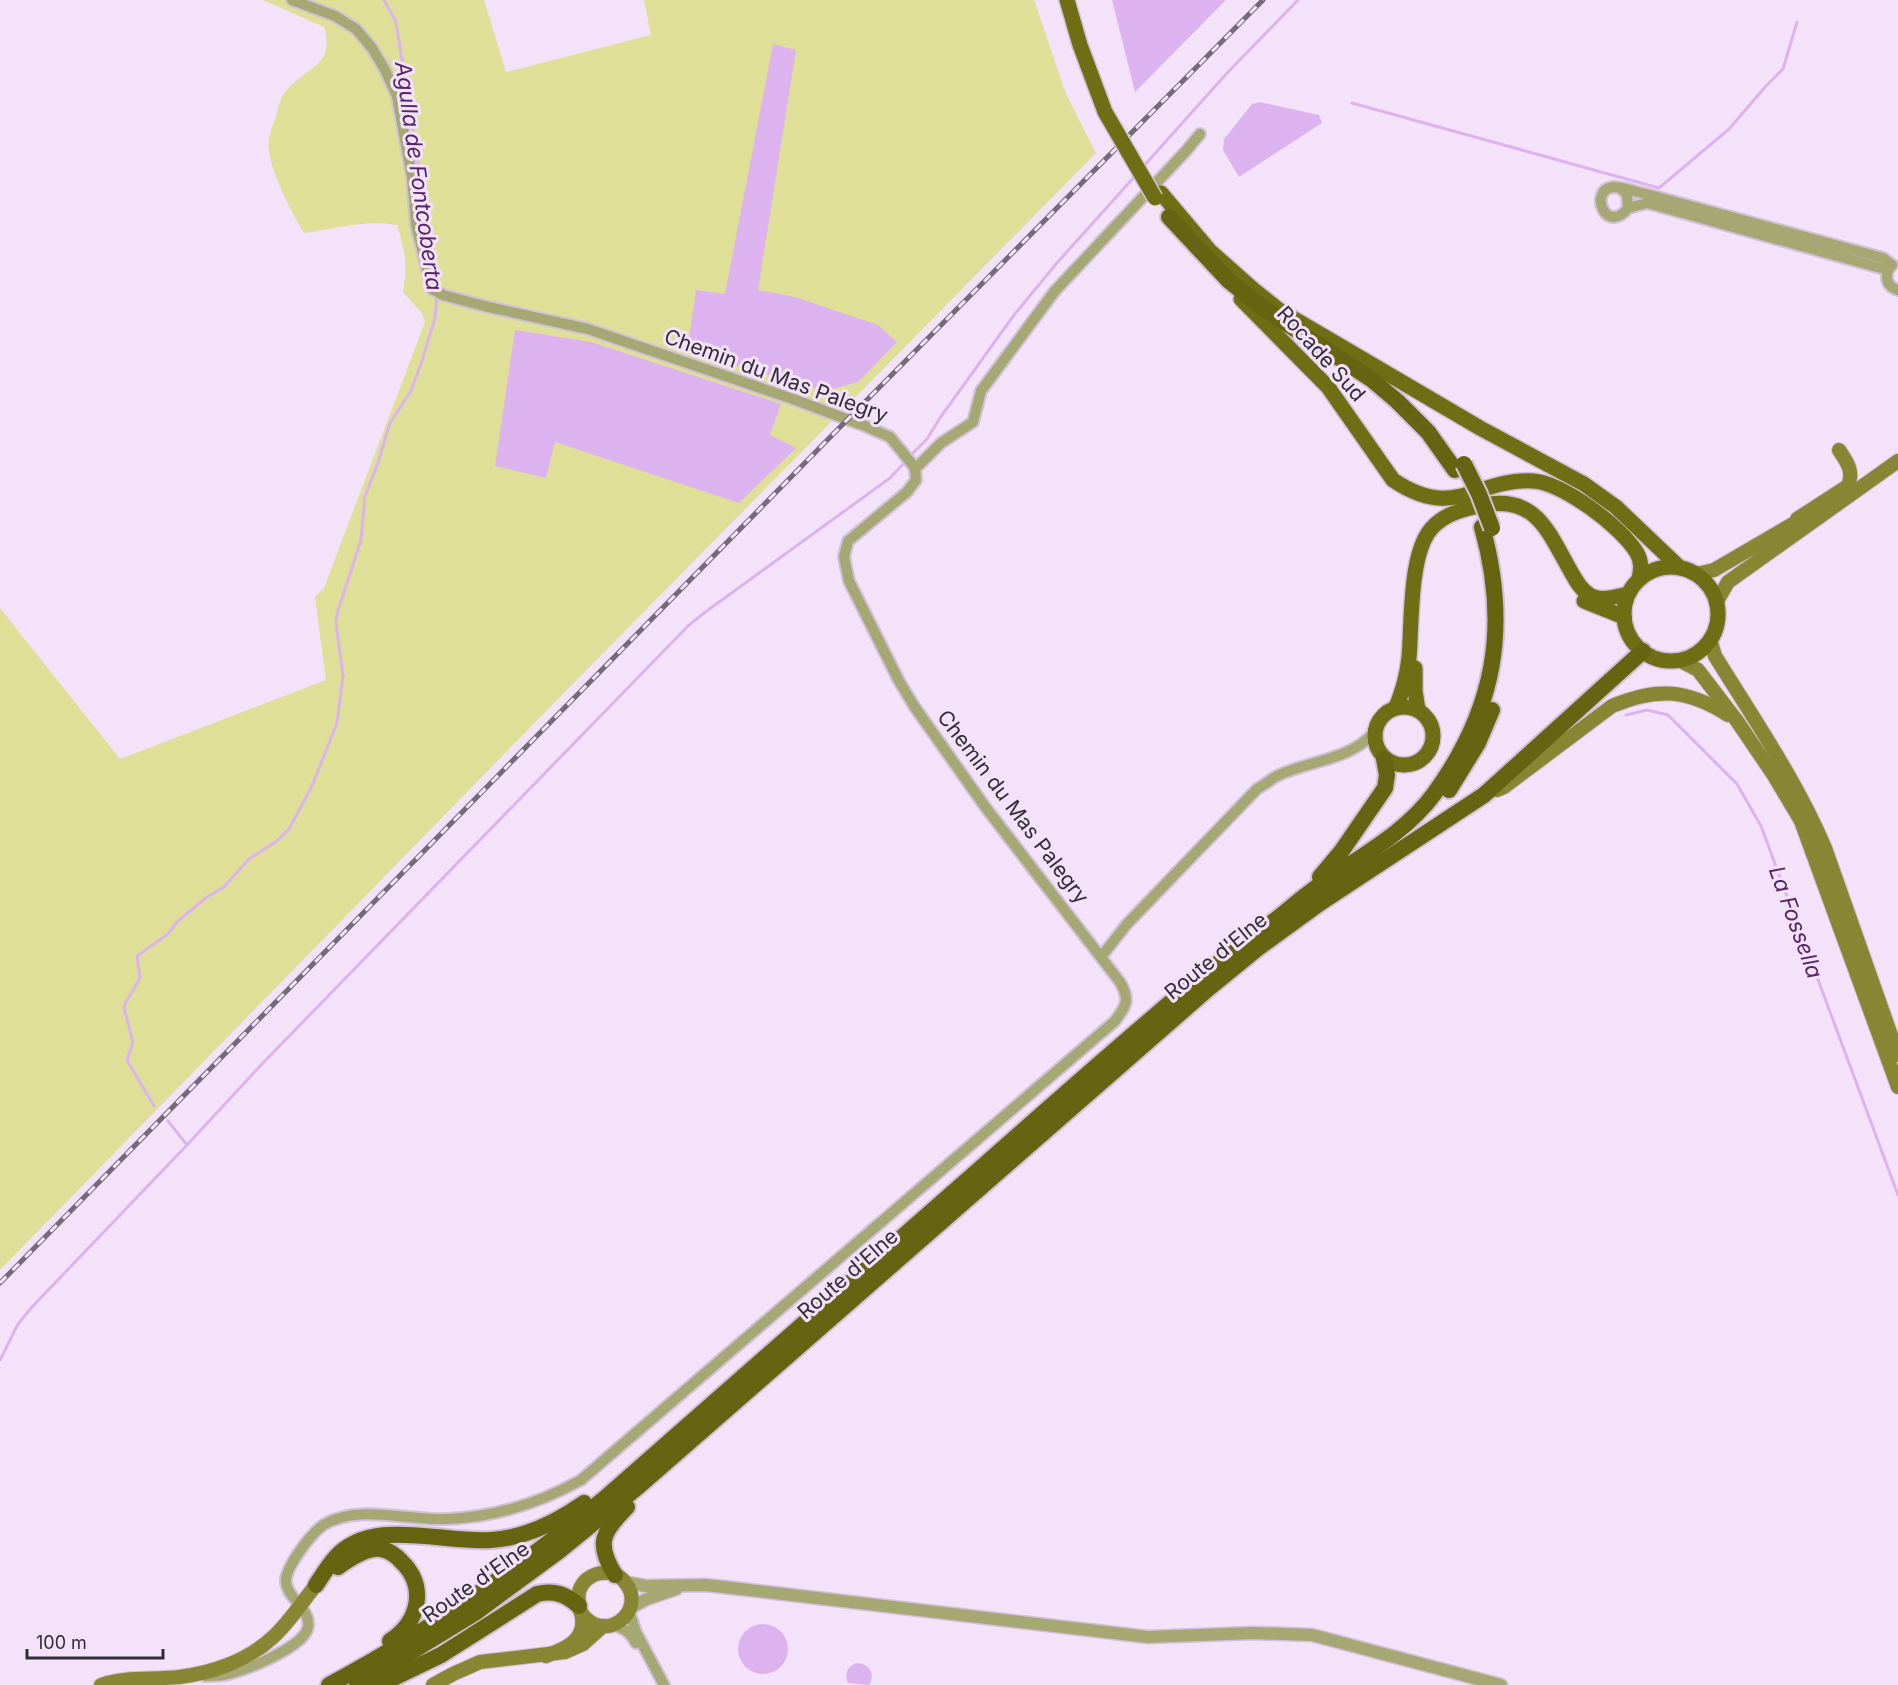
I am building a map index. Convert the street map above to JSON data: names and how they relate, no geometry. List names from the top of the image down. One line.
{"streets":{"highway":["Route d'Elne"],"main road":["Rocade Sud"],"street":["Chemin du Mas Palegry"]},"water":["Agulla de Fontcoberta","La Fossella"],"scale_bar":"100 m"}
